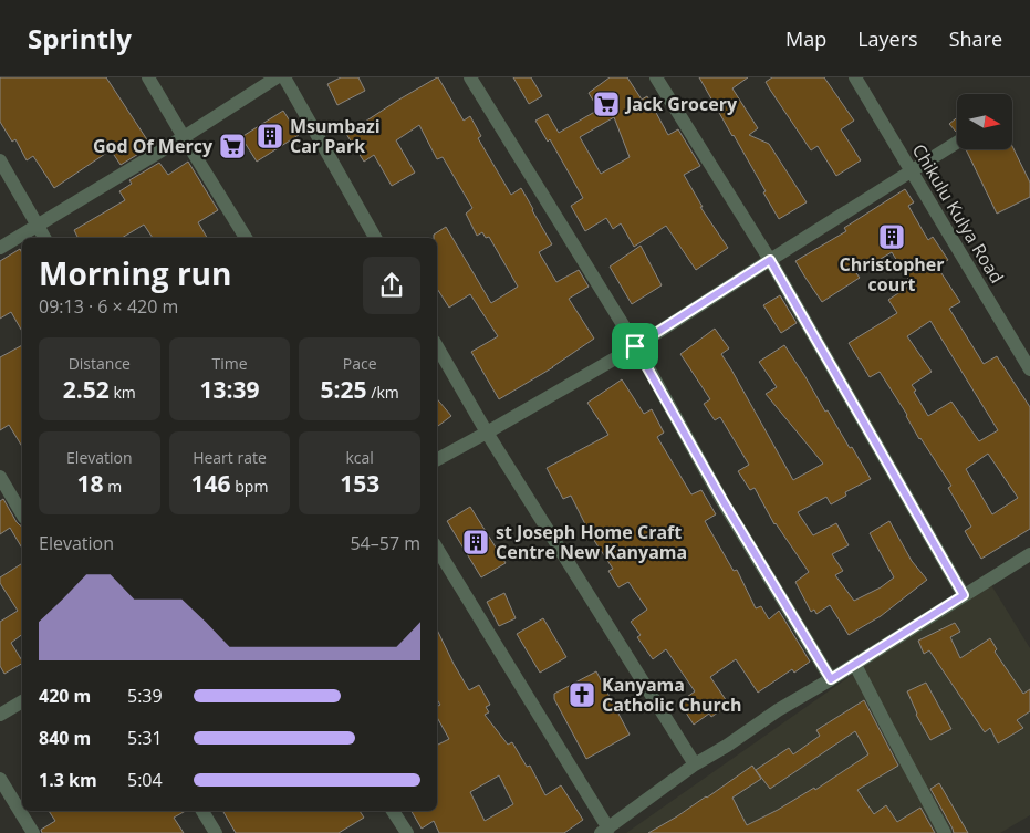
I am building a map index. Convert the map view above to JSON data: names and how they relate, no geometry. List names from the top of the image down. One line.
{"streets":{"street":["Chikulu Kulya Road"]},"places":{"supermarket":["Jack Grocery","God Of Mercy"],"building":["Msumbazi Car Park","Christopher court","st Joseph Home Craft Centre New Kanyama"],"church":["Kanyama Catholic Church"]},"north":"right","page":{"header":"Sprintly","nav":["Map","Layers","Share"],"heading":["Morning run","09:13 · 6 × 420 m"],"stats":[["Distance","2.52 km"],["Time","13:39"],["Pace","5:25 /km"],["Elevation","18 m"],["Heart rate","146 bpm"],["kcal","153"]],"chart":["Elevation","54–57 m"],"list":[{"name":"420 m","note":"5:39"},{"name":"840 m","note":"5:31"},{"name":"1.3 km","note":"5:04"}]}}
